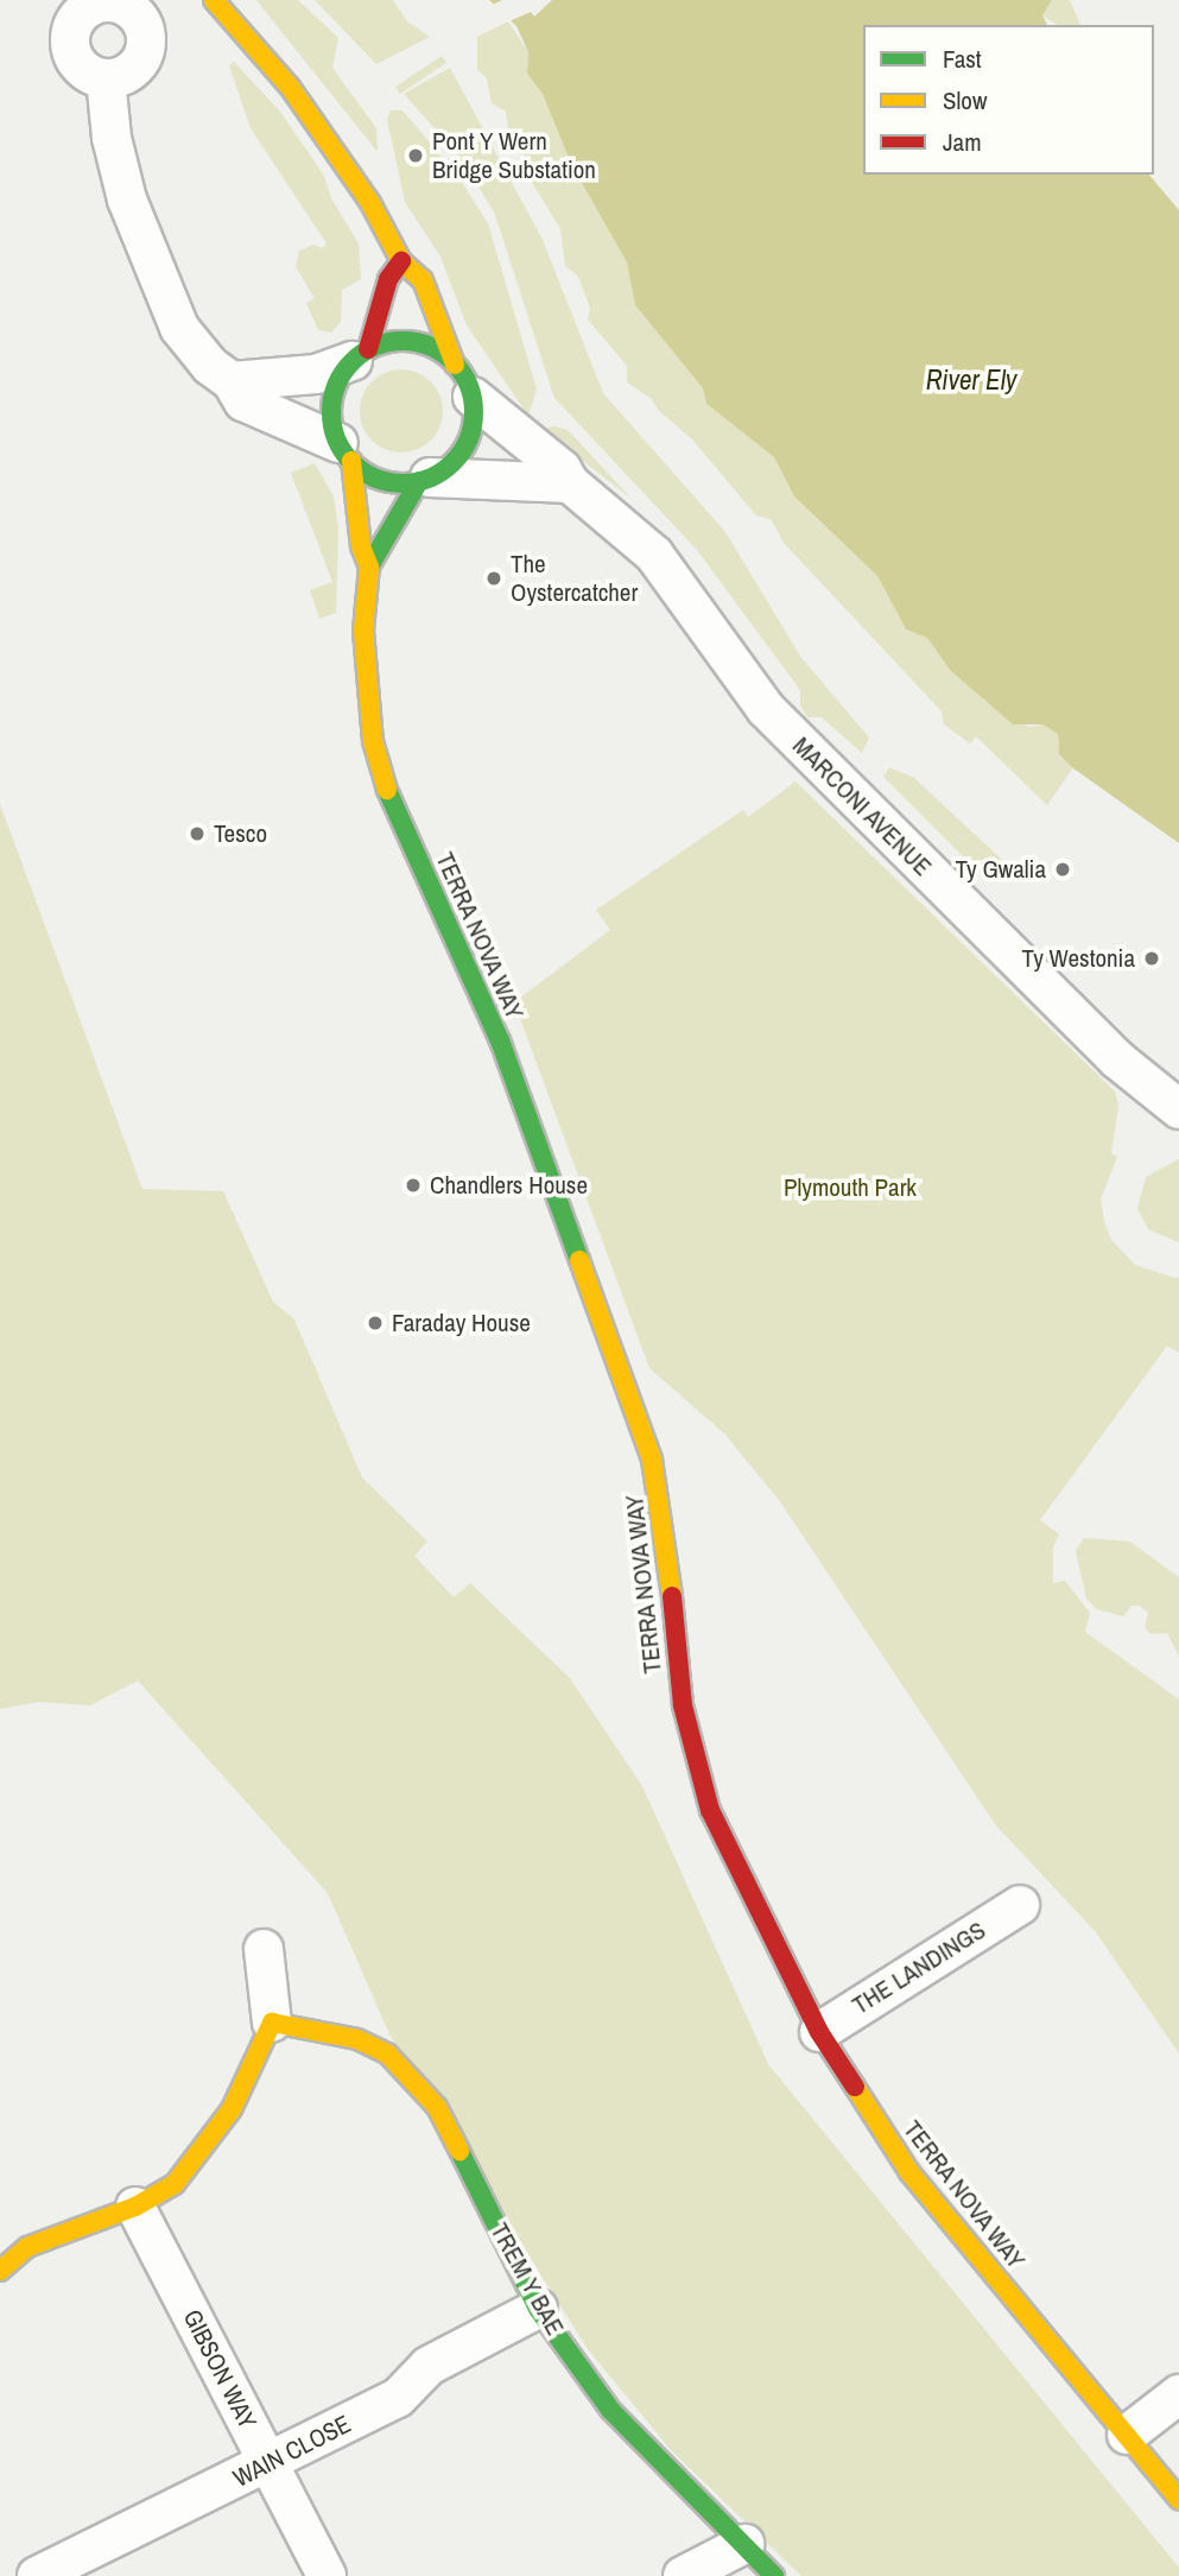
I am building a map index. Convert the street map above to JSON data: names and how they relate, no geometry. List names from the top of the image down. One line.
{"streets":{"street":["MARCONI AVENUE","TERRA NOVA WAY","THE LANDINGS","TREM Y BAE","GIBSON WAY","WAIN CLOSE"]},"crossings":[["MARCONI AVENUE","TERRA NOVA WAY"],["TERRA NOVA WAY","THE LANDINGS"],["TREM Y BAE","WAIN CLOSE"],["GIBSON WAY","WAIN CLOSE"]],"water":["River Ely"],"parks":["Plymouth Park"],"places":["Pont Y Wern Bridge Substation","The Oystercatcher","Tesco","Ty Gwalia","Ty Westonia","Chandlers House","Faraday House"],"legend":["Fast","Slow","Jam"]}
